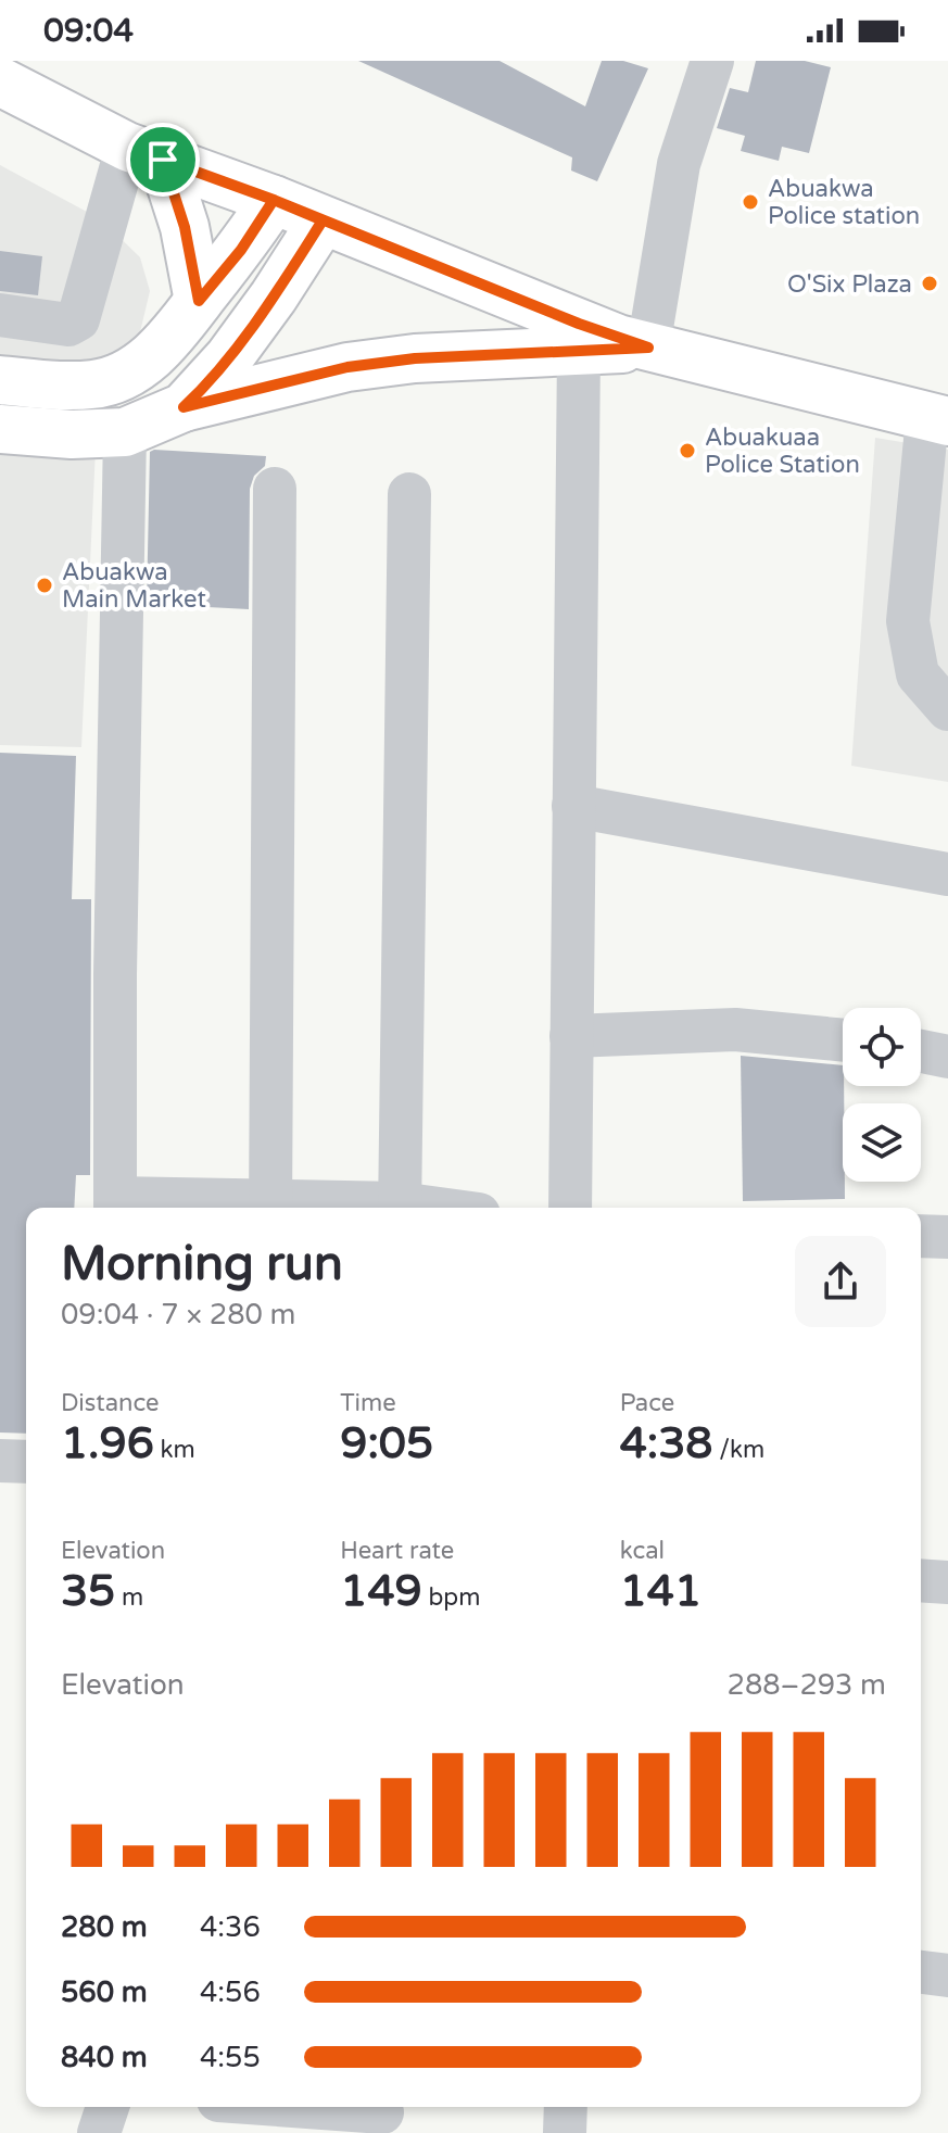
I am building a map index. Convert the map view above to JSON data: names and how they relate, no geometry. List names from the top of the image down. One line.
{"places":["Abuakwa Police station","O'Six Plaza","Abuakuaa Police Station","Abuakwa Main Market"],"page":{"status":"09:04","heading":["Morning run","09:04 · 7 × 280 m"],"stats":[["Distance","1.96 km"],["Time","9:05"],["Pace","4:38 /km"],["Elevation","35 m"],["Heart rate","149 bpm"],["kcal","141"]],"chart":["Elevation","288–293 m"],"list":[{"name":"280 m","note":"4:36"},{"name":"560 m","note":"4:56"},{"name":"840 m","note":"4:55"}]}}
